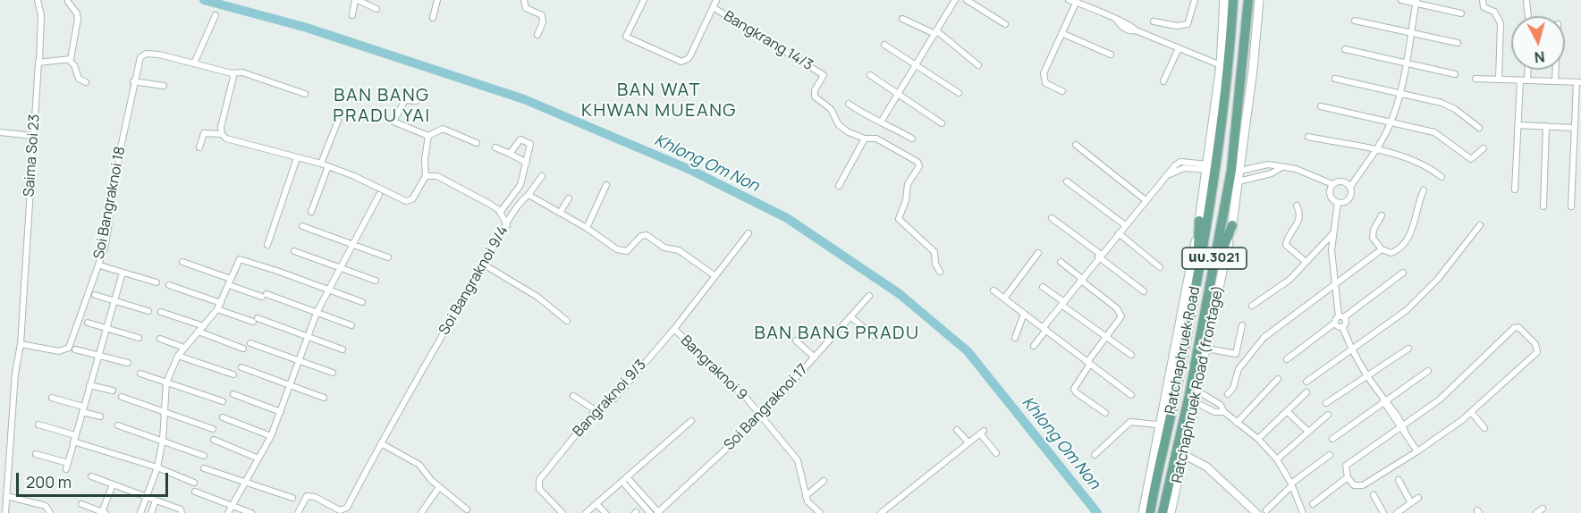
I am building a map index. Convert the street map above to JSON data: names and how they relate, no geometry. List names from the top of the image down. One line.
{"streets":{"main road":["นบ.3021","Ratchaphruek Road","Ratchaphruek Road (frontage)"],"street":["Bangkrang 14/3","Saima Soi 23","Soi Bangraknoi 18","Soi Bangraknoi 9/4","Bangraknoi 9","Bangraknoi 9/3","Soi Bangraknoi 17"]},"crossings":[["Saima Soi 23","Soi Bangraknoi 18"],["Ratchaphruek Road","Ratchaphruek Road (frontage)"],["Bangraknoi 9","Bangraknoi 9/3"],["Bangraknoi 9","Soi Bangraknoi 17"]],"districts":["BAN WAT KHWAN MUEANG","BAN BANG PRADU YAI","BAN BANG PRADU"],"water":["Khlong Om Non"],"scale_bar":"200 m","north":"bottom"}
